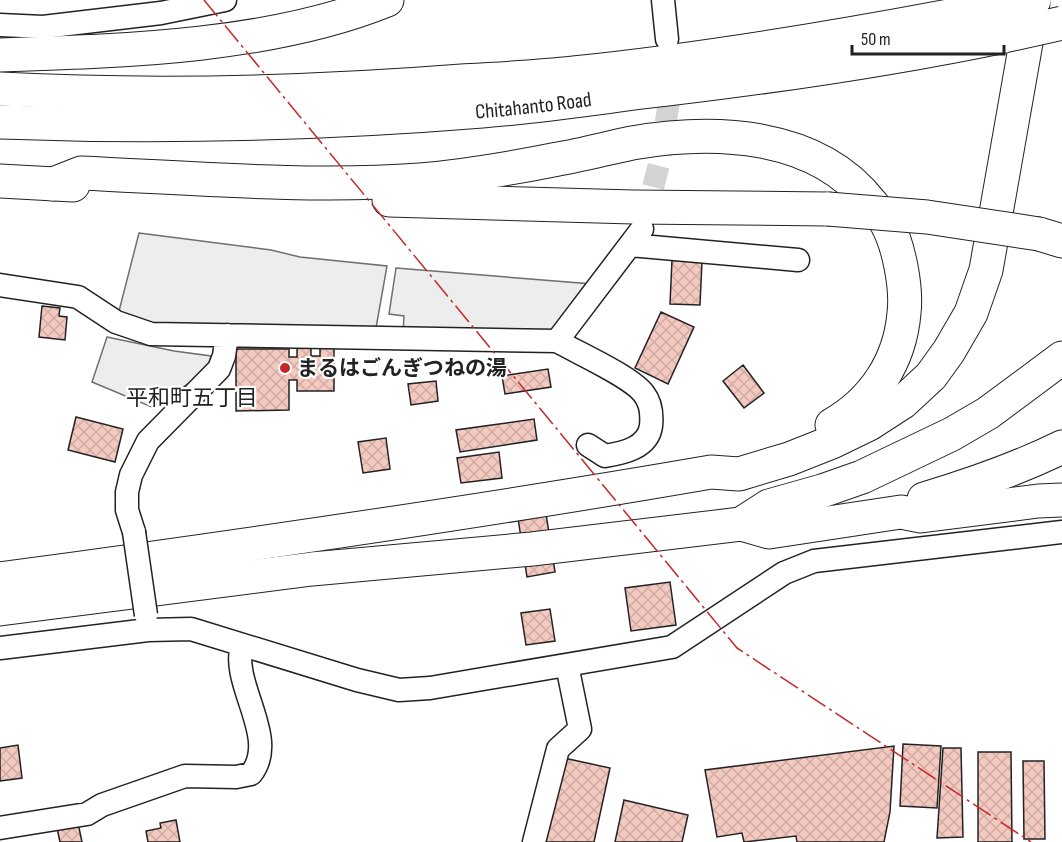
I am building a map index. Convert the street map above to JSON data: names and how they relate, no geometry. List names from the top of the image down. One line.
{"streets":{"highway":["Chitahanto Road"]},"districts":["平和町五丁目"],"places":["まるはごんぎつねの湯"],"scale_bar":"50 m"}
